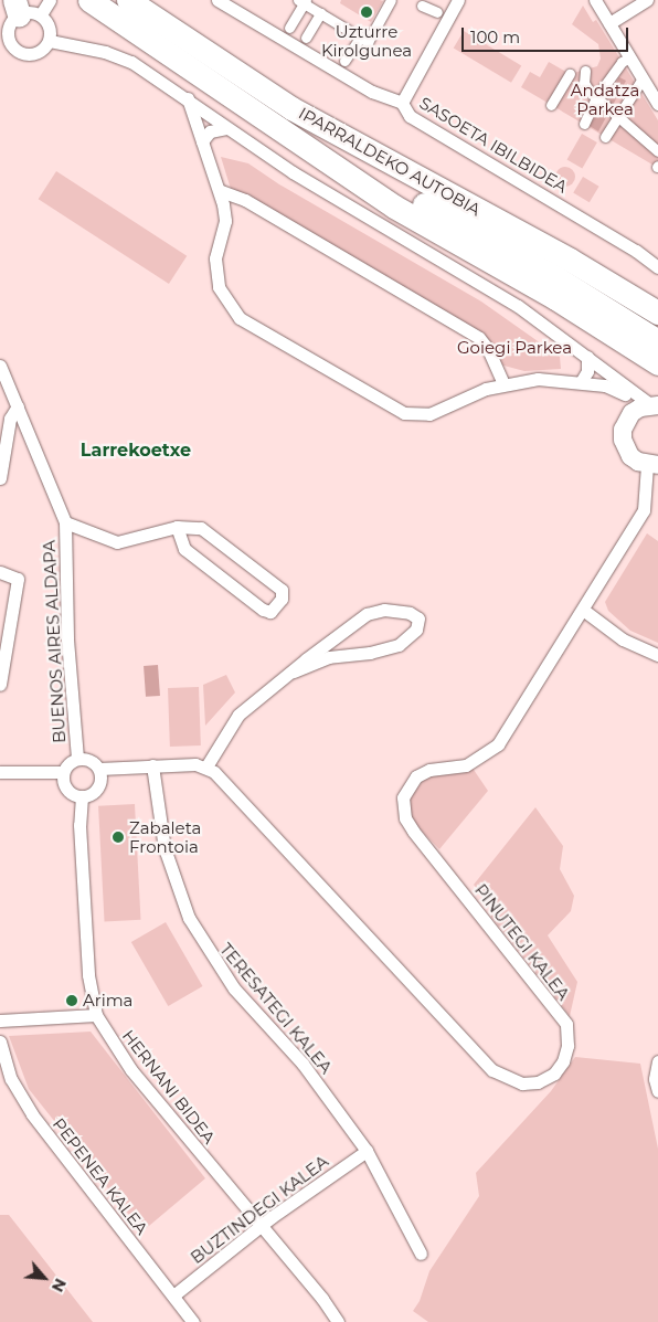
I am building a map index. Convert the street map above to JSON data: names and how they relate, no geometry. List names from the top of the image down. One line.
{"streets":{"highway":["IPARRALDEKO AUTOBIA"],"street":["SASOETA IBILBIDEA","BUENOS AIRES ALDAPA","PINUTEGI KALEA","TERESATEGI KALEA","HERNANI BIDEA","PEPENEA KALEA","BUZTINDEGI KALEA"]},"crossings":[["BUENOS AIRES ALDAPA","HERNANI BIDEA"],["TERESATEGI KALEA","BUZTINDEGI KALEA"],["HERNANI BIDEA","BUZTINDEGI KALEA"],["PEPENEA KALEA","BUZTINDEGI KALEA"]],"districts":["Larrekoetxe"],"parks":["Andatza Parkea","Goiegi Parkea"],"places":["Uzturre Kirolgunea","Zabaleta Frontoia","Arima"],"scale_bar":"100 m","north":"bottom right"}
